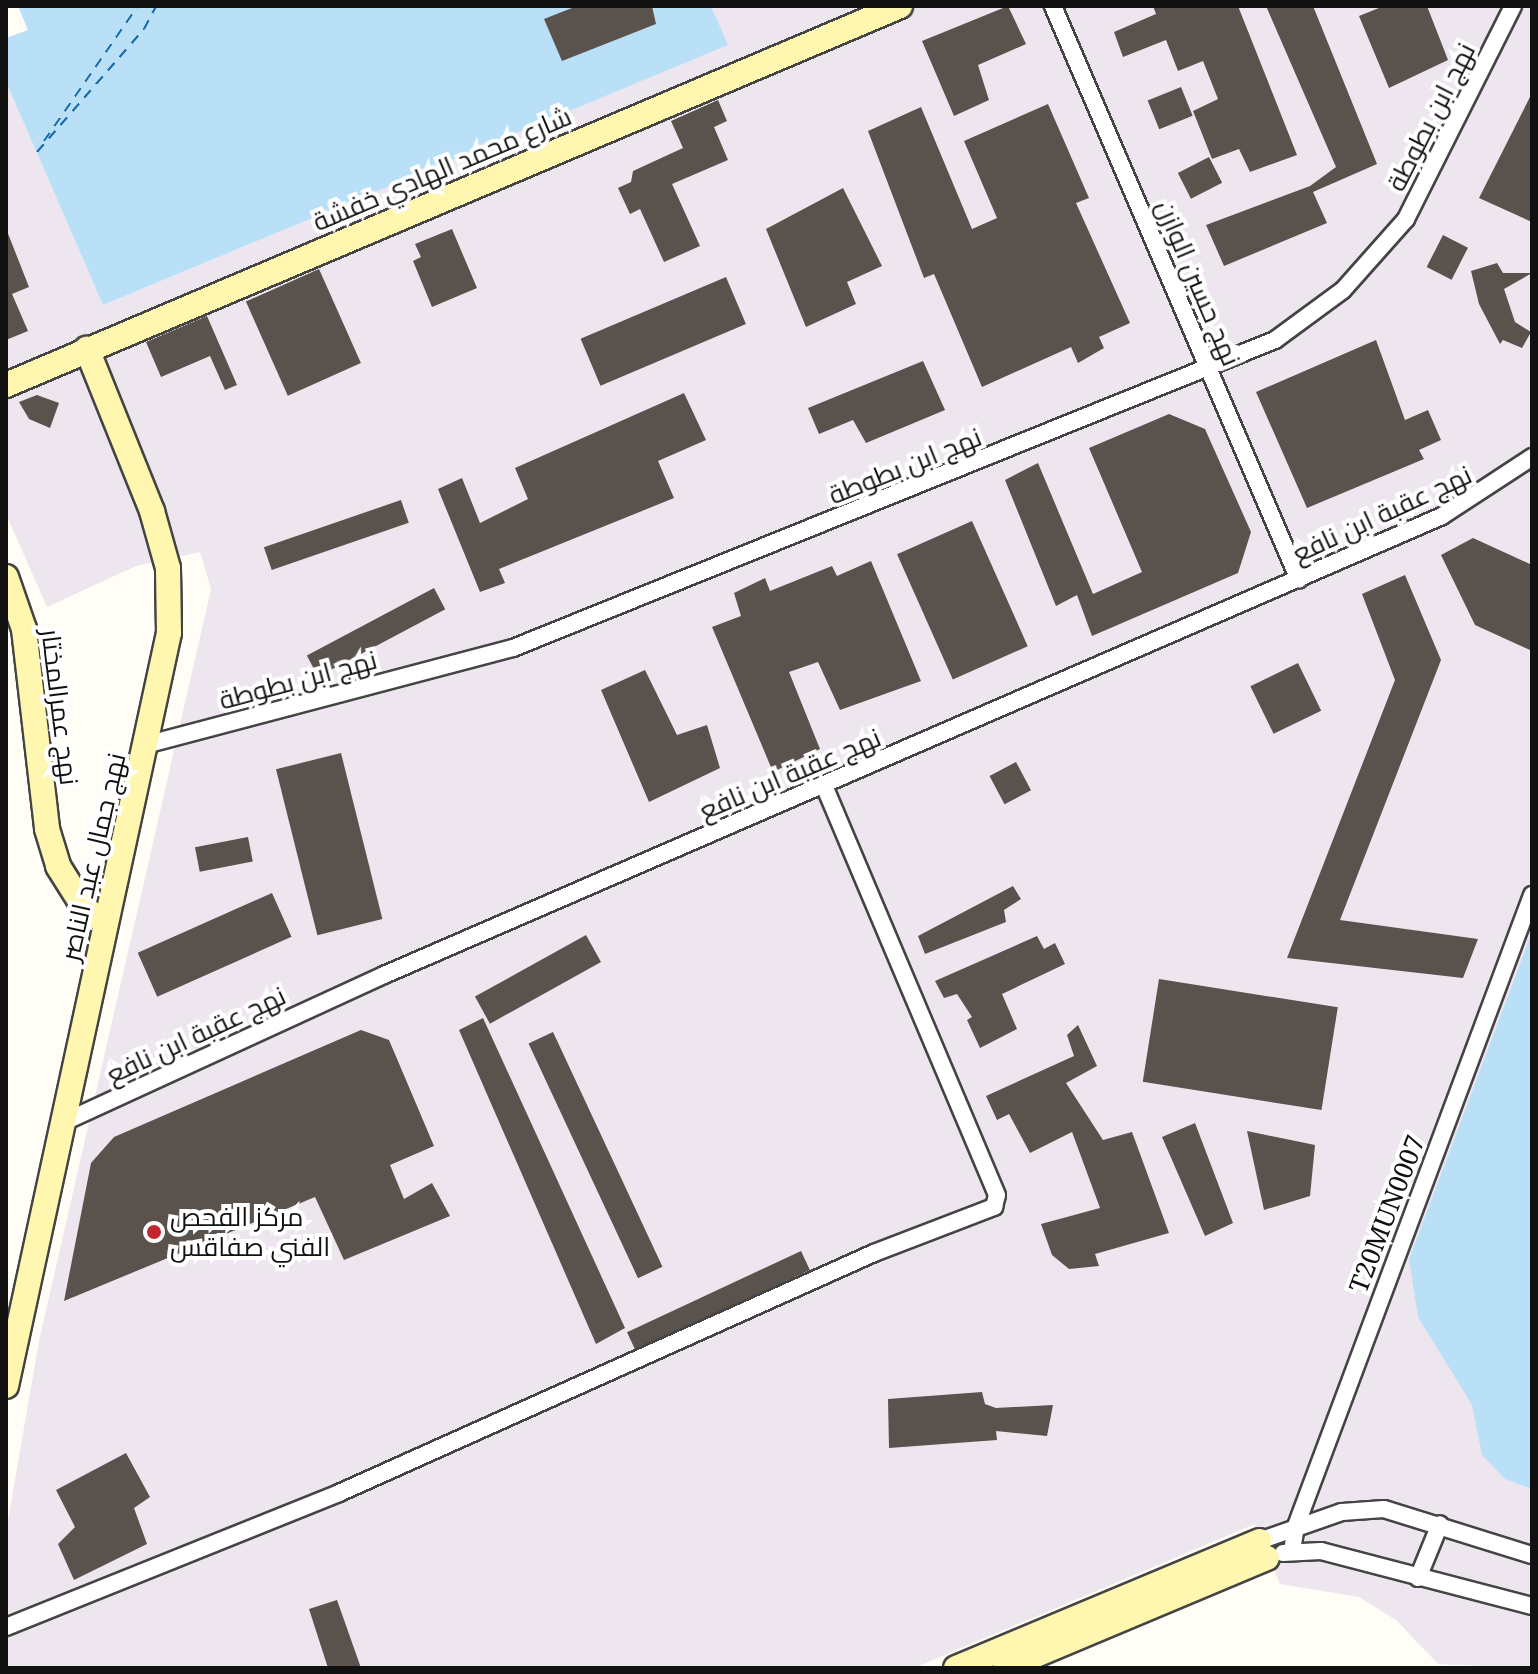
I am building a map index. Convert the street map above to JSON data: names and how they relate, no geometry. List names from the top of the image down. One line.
{"streets":{"street":["نهج ابن بطوطة","شارع محمد الهادي خفشة","نهج حسين الوازن","نهج عقبة ابن نافع","نهج عمرالمختار","نهج جمال عبد الناصر","T20MUN0007"]},"crossings":[["نهج ابن بطوطة","نهج حسين الوازن"],["نهج ابن بطوطة","نهج جمال عبد الناصر"],["شارع محمد الهادي خفشة","نهج جمال عبد الناصر"],["نهج حسين الوازن","نهج عقبة ابن نافع"],["نهج عقبة ابن نافع","نهج جمال عبد الناصر"],["نهج عمرالمختار","نهج جمال عبد الناصر"]],"places":["مركز الفحص الفني صفاقس"]}
